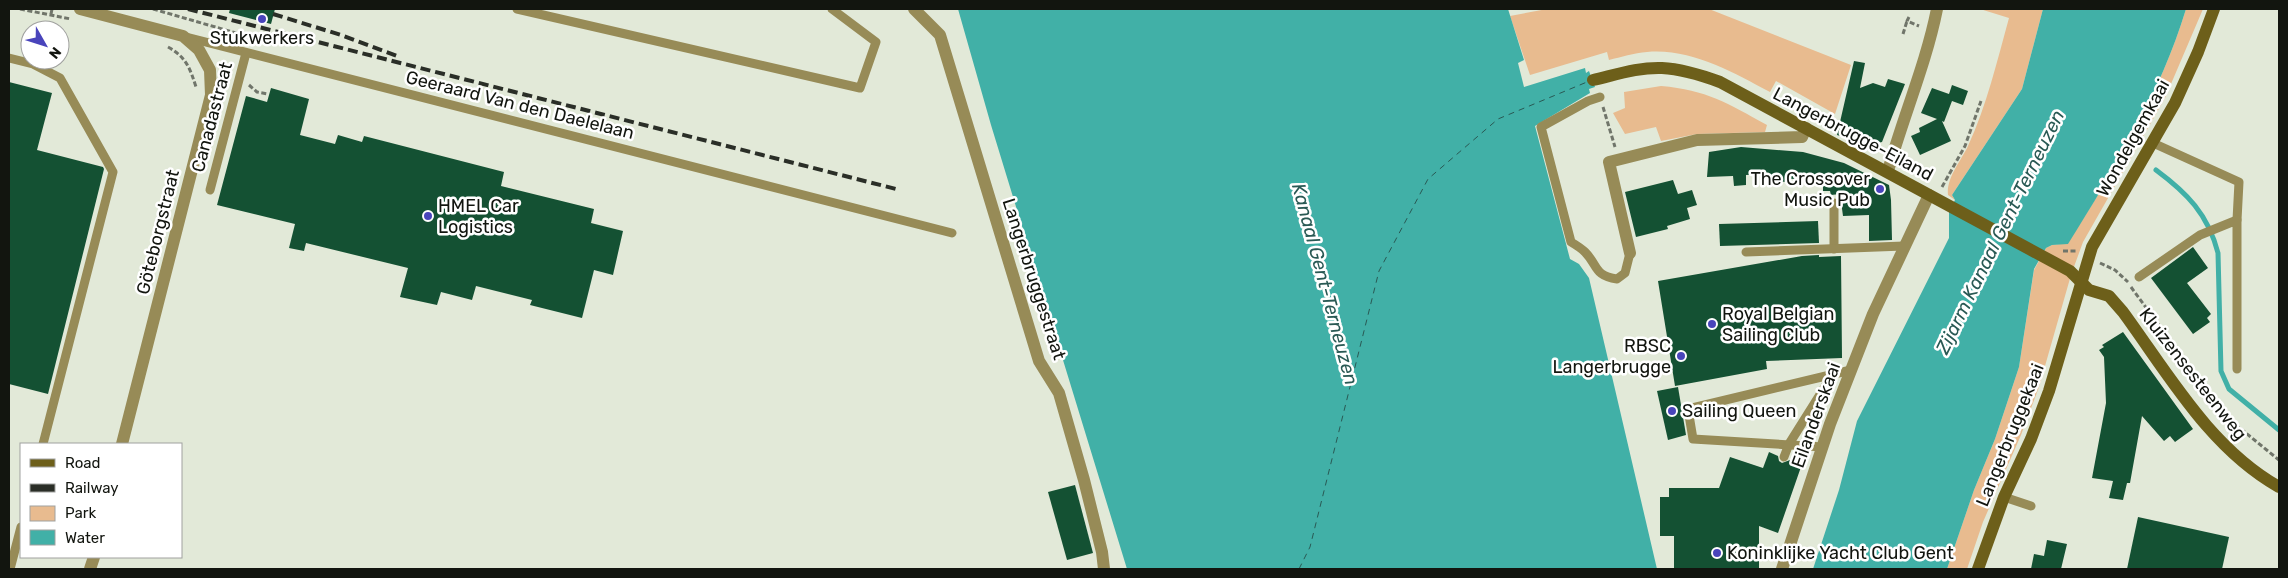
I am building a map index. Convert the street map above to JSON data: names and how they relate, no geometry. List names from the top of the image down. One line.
{"streets":{"main road":["Langerbrugge-Eiland","Wondelgemkaai","Kluizensesteenweg","Langerbruggekaai"],"street":["Geeraard Van den Daelelaan","Göteborgstraat","Langerbruggestraat","Eilanderskaai"],"lane":["Canadastraat"]},"crossings":[["Geeraard Van den Daelelaan","Canadastraat"],["Geeraard Van den Daelelaan","Göteborgstraat"],["Langerbrugge-Eiland","Wondelgemkaai"],["Langerbrugge-Eiland","Kluizensesteenweg"],["Langerbrugge-Eiland","Eilanderskaai"],["Langerbrugge-Eiland","Langerbruggekaai"],["Wondelgemkaai","Kluizensesteenweg"],["Wondelgemkaai","Langerbruggekaai"],["Kluizensesteenweg","Langerbruggekaai"]],"water":["Zijarm Kanaal Gent-Terneuzen","Kanaal Gent-Terneuzen"],"places":["Stukwerkers","The Crossover Music Pub","HMEL Car Logistics","Royal Belgian Sailing Club","RBSC Langerbrugge","Sailing Queen","Koninklijke Yacht Club Gent"],"legend":["Road","Railway","Park","Water"],"north":"bottom right"}
